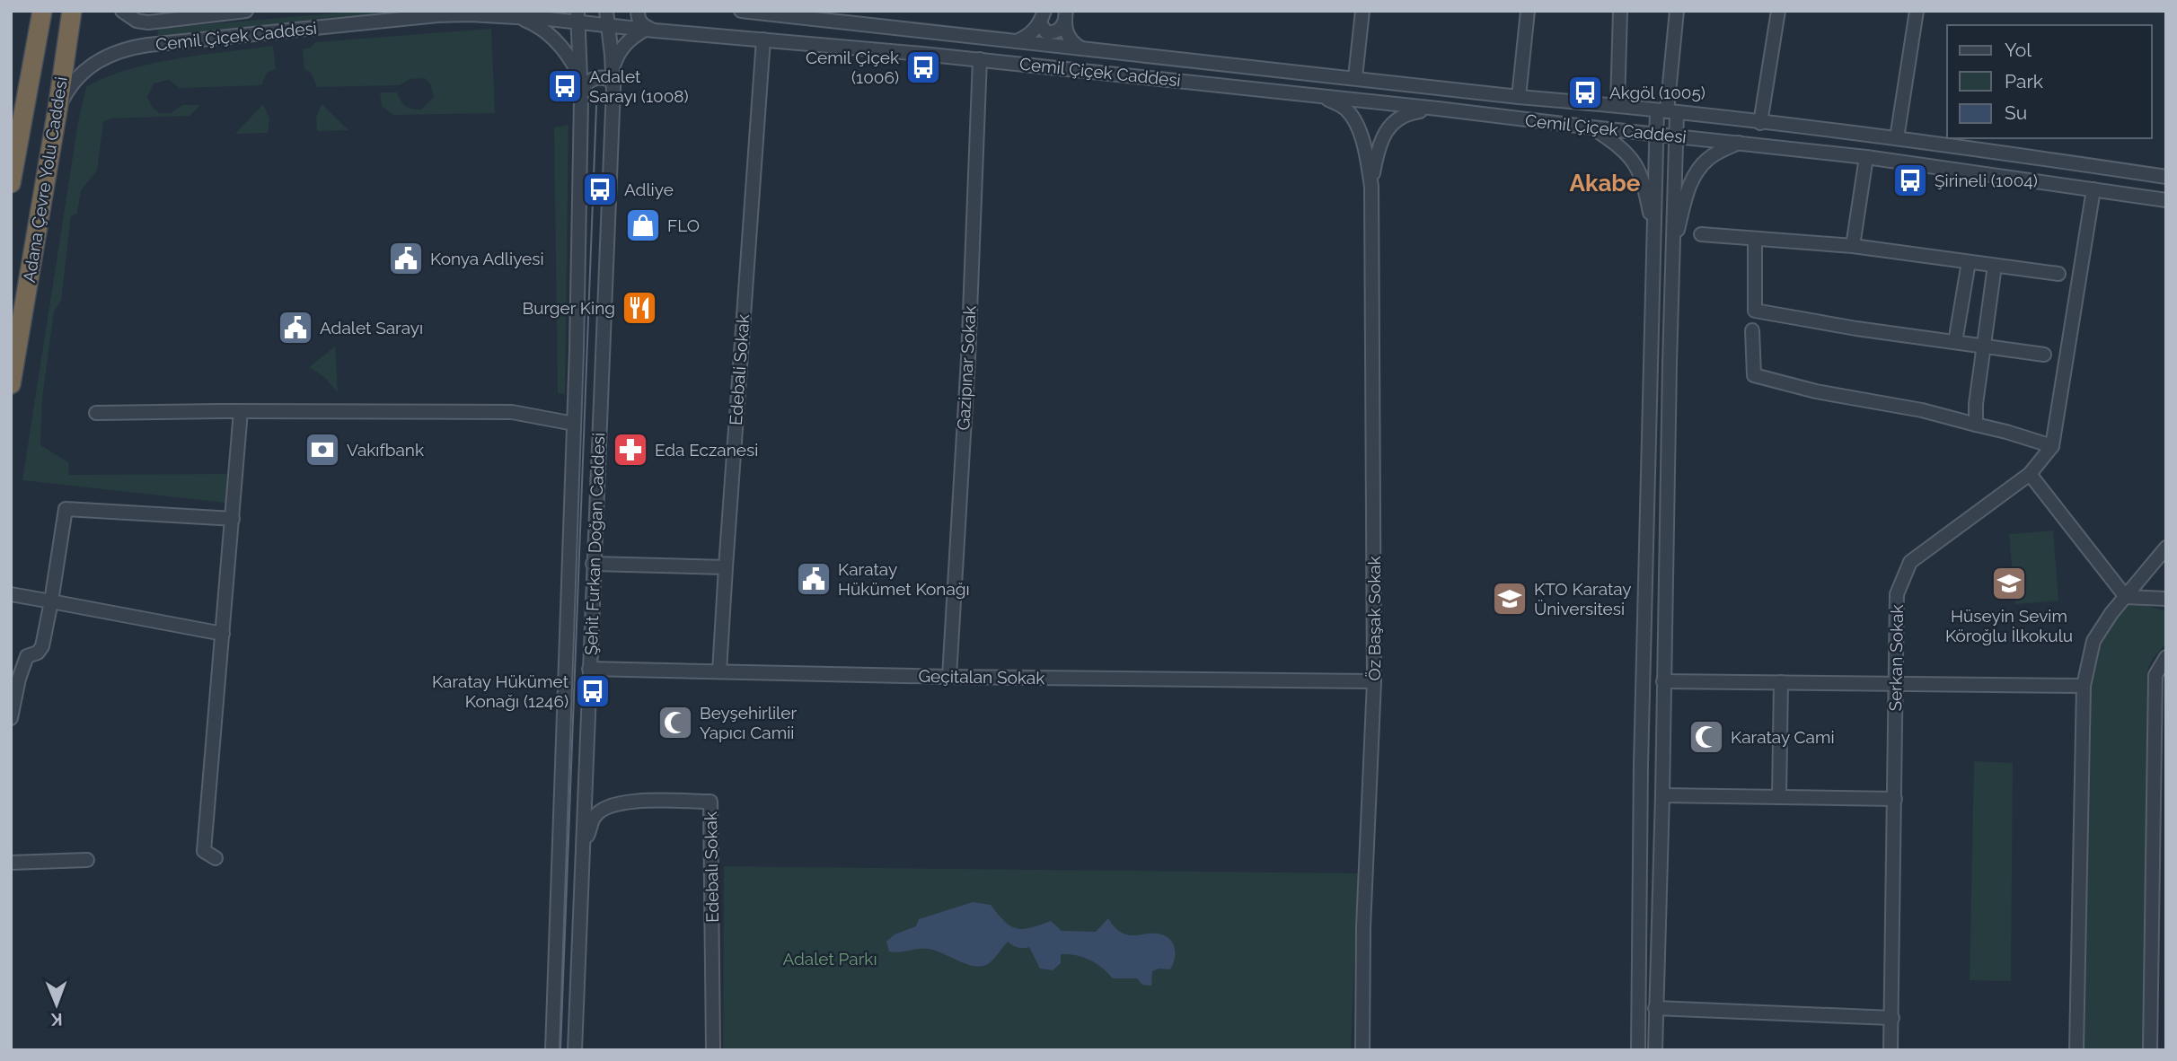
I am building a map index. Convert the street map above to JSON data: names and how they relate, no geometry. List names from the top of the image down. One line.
{"streets":{"highway":["Adana Çevre Yolu Caddesi"],"street":["Cemil Çiçek Caddesi","Gazipınar Sokak","Edebali Sokak","Şehit Furkan Doğan Caddesi","Öz Başak Sokak","Serkan Sokak","Geçitalan Sokak","Edebalı Sokak"]},"crossings":[["Cemil Çiçek Caddesi","Adana Çevre Yolu Caddesi"],["Cemil Çiçek Caddesi","Gazipınar Sokak"],["Cemil Çiçek Caddesi","Edebali Sokak"],["Cemil Çiçek Caddesi","Şehit Furkan Doğan Caddesi"],["Cemil Çiçek Caddesi","Serkan Sokak"],["Gazipınar Sokak","Geçitalan Sokak"],["Edebali Sokak","Geçitalan Sokak"],["Şehit Furkan Doğan Caddesi","Geçitalan Sokak"],["Şehit Furkan Doğan Caddesi","Edebalı Sokak"],["Öz Başak Sokak","Geçitalan Sokak"]],"districts":["Akabe"],"parks":["Adalet Parkı"],"places":{"bus stop":["Cemil Çiçek (1006)","Adalet Sarayı (1008)","Akgöl (1005)","Şirineli (1004)","Adliye","Karatay Hükümet Konağı (1246)"],"shop":["FLO"],"public building":["Konya Adliyesi","Adalet Sarayı","Karatay Hükümet Konağı"],"restaurant":["Burger King"],"bank":["Vakıfbank"],"pharmacy":["Eda Eczanesi"],"school or university":["Hüseyin Sevim Köroğlu İlkokulu","KTO Karatay Üniversitesi"],"mosque":["Beyşehirliler Yapıcı Camii","Karatay Cami"]},"legend":["Yol","Park","Su"],"north":"bottom"}
